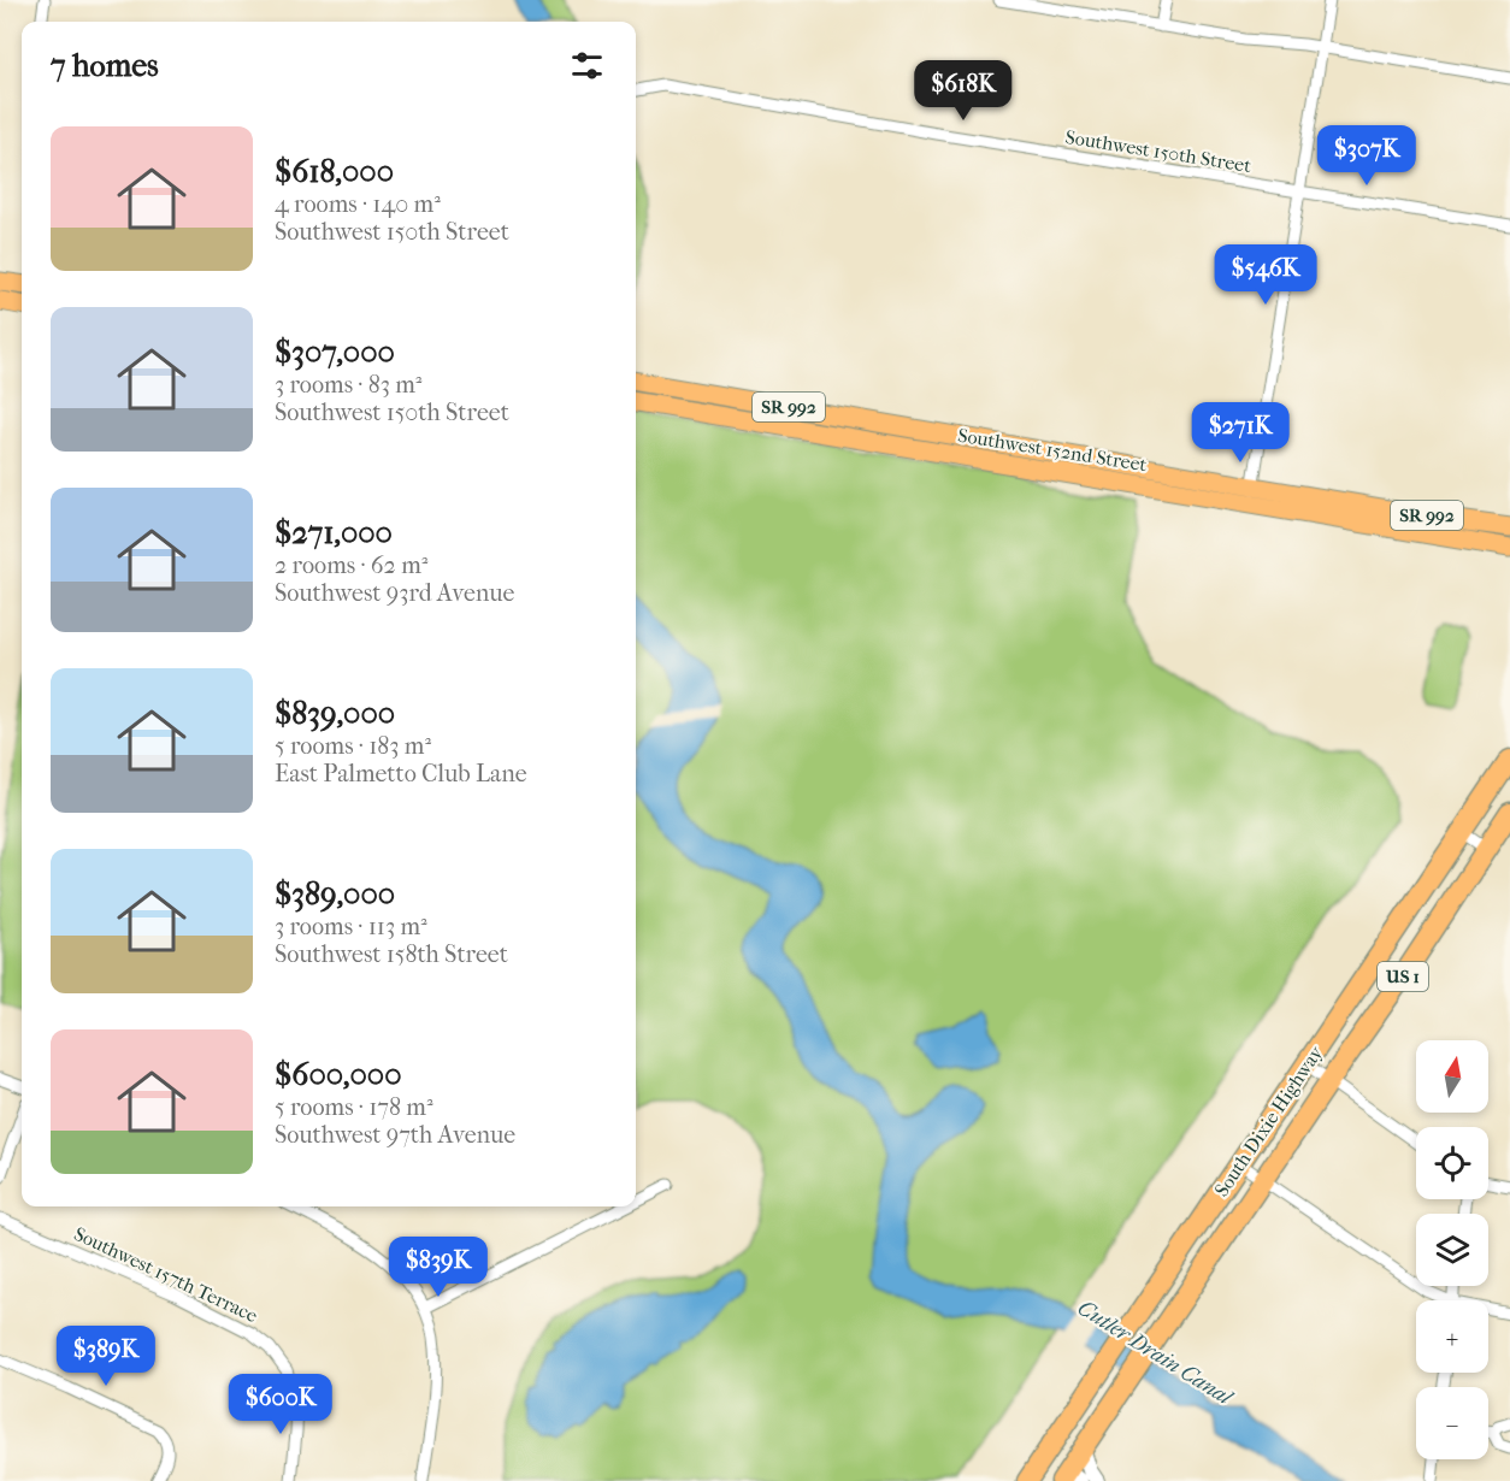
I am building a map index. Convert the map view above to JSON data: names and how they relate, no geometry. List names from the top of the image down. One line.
{"streets":{"highway":["US 1","South Dixie Highway"],"main road":["SR 992","Southwest 152nd Street"],"street":["Southwest 150th Street","Southwest 157th Terrace"]},"water":["Cutler Drain Canal"],"north":"top","page":{"heading":"7 homes","price":["$618K","$307K","$546K","$271K","$839K","$389K","$600K"],"list":[{"name":"$618,000","note":"4 rooms · 140 m² · Southwest 150th Street"},{"name":"$307,000","note":"3 rooms · 83 m² · Southwest 150th Street"},{"name":"$271,000","note":"2 rooms · 62 m² · Southwest 93rd Avenue"},{"name":"$839,000","note":"5 rooms · 183 m² · East Palmetto Club Lane"},{"name":"$389,000","note":"3 rooms · 113 m² · Southwest 158th Street"},{"name":"$600,000","note":"5 rooms · 178 m² · Southwest 97th Avenue"}],"map_buttons":["+","−"]}}
